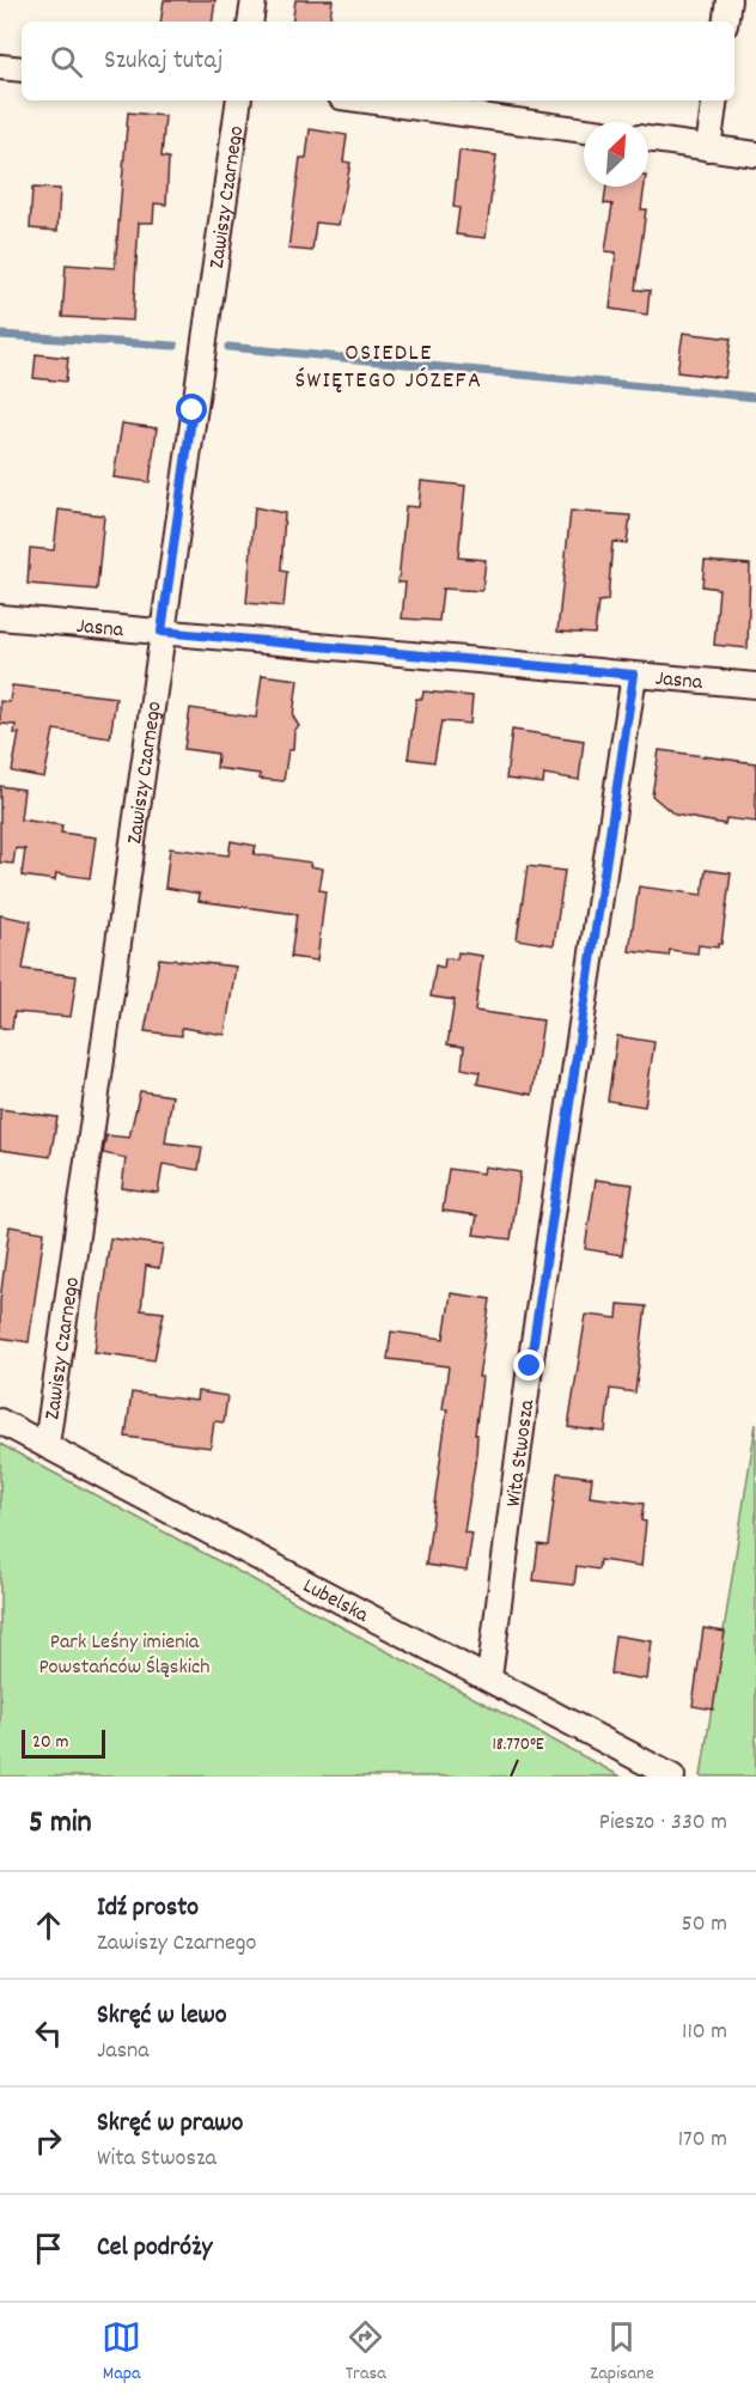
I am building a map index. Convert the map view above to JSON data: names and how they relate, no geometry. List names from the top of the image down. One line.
{"streets":{"street":["Zawiszy Czarnego","Jasna","Wita Stwosza","Lubelska"]},"crossings":[["Zawiszy Czarnego","Jasna"],["Zawiszy Czarnego","Lubelska"],["Jasna","Wita Stwosza"],["Wita Stwosza","Lubelska"]],"districts":["OSIEDLE ŚWIĘTEGO JÓZEFA"],"parks":["Park Leśny imienia Powstańców Śląskich"],"scale_bar":"20 m","north":"top right","page":{"search":"Szukaj tutaj","scale":"20 m","heading":["5 min","Pieszo · 330 m"],"list":[["Idź prosto","Zawiszy Czarnego","50 m"],["Skręć w lewo","Jasna","110 m"],["Skręć w prawo","Wita Stwosza","170 m"],"Cel podróży"],"nav":["Mapa","Trasa","Zapisane"]},"coordinates":["18.770°E"]}
